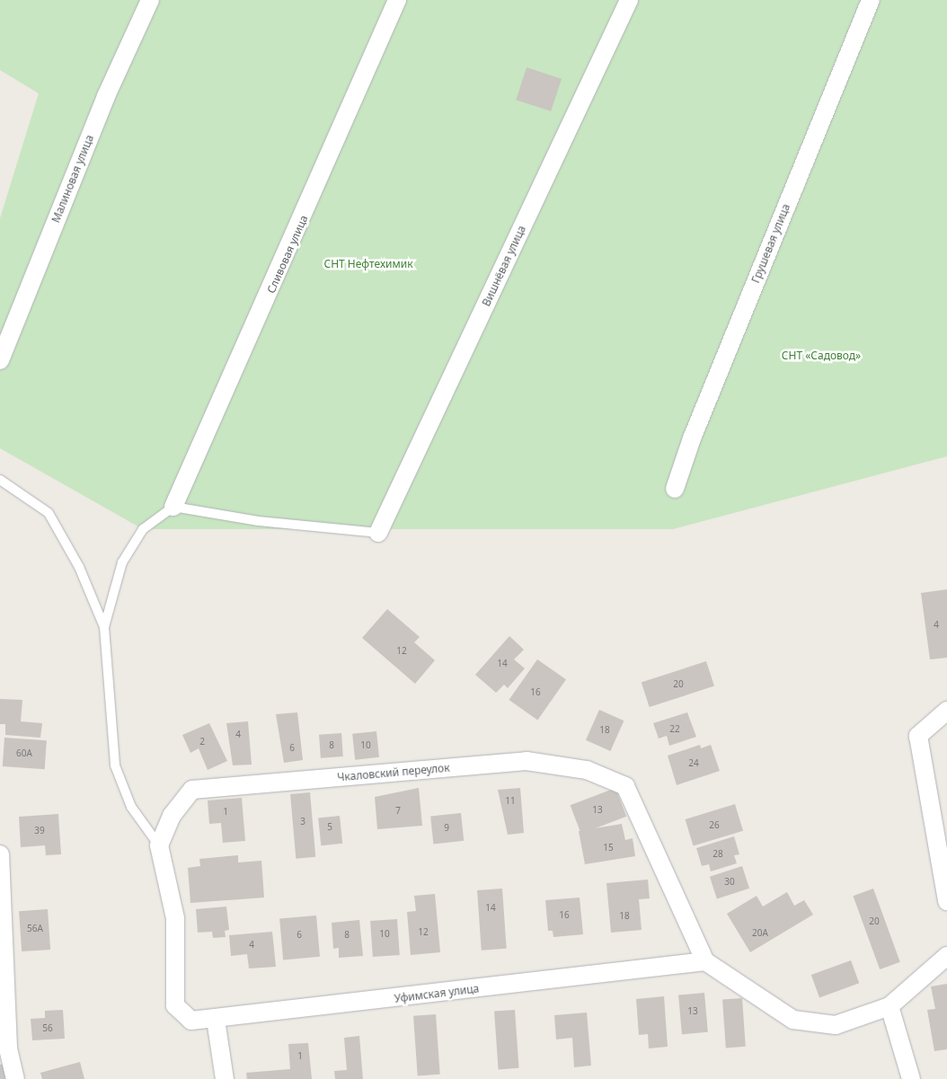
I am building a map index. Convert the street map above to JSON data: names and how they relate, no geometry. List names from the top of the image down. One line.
{"streets":{"street":["Малиновая улица","Грушевая улица","Сливовая улица","Вишнёвая улица","Чкаловский переулок","Уфимская улица"]},"crossings":[["Чкаловский переулок","Уфимская улица"]],"parks":["СНТ Нефтехимик","СНТ «Садовод»"],"house_numbers":["4","12","14","20","16","22","18","4","2","8","10","6","60А","24","11","13","7","1","3","26","5","9","39","15","28","30","14","16","18","20","56А","12","20А","10","6","8","4","13","56","1"]}
